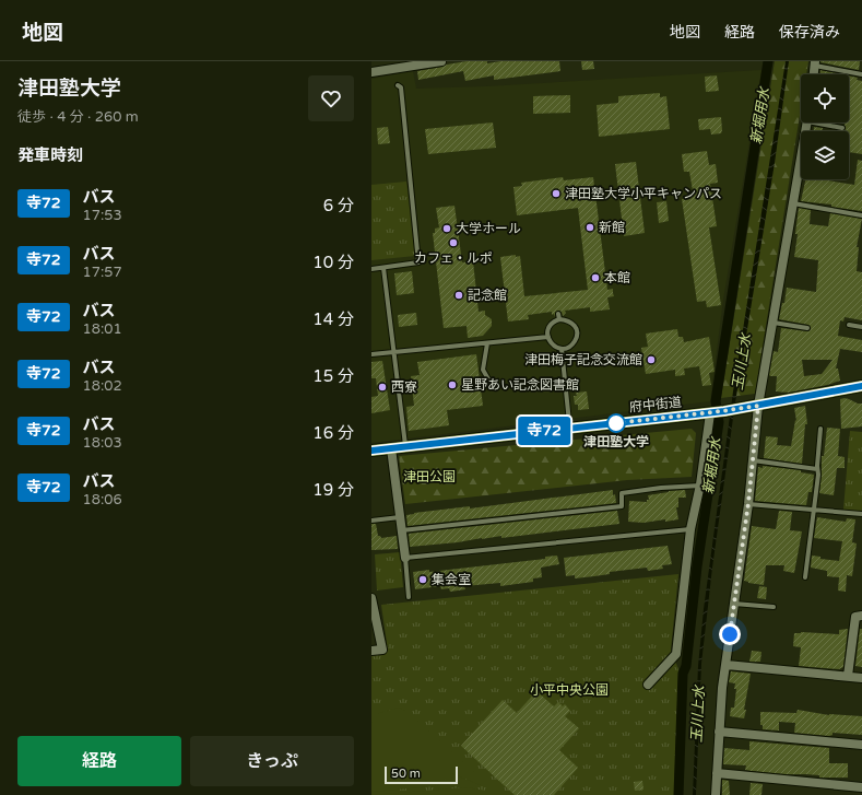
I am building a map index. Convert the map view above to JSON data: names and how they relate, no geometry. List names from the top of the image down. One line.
{"streets":{"main road":["府中街道"]},"water":["新堀用水","玉川上水"],"parks":["津田公園","小平中央公園"],"places":["津田塾大学小平キャンパス","新館","大学ホール","カフェ・ルポ","本館","記念館","津田梅子記念交流館","星野あい記念図書館","西寮","津田塾大学","集会室"],"lines":["bus line 寺72"],"scale_bar":"50 m","page":{"header":"地図","nav":["地図","経路","保存済み"],"heading":[["津田塾大学","徒歩 · 4 分 · 260 m"],"発車時刻"],"on_map":"寺72","list":[{"mark":"寺72","name":"バス","note":"17:53","value":"6 分"},{"mark":"寺72","name":"バス","note":"17:57","value":"10 分"},{"mark":"寺72","name":"バス","note":"18:01","value":"14 分"},{"mark":"寺72","name":"バス","note":"18:02","value":"15 分"},{"mark":"寺72","name":"バス","note":"18:03","value":"16 分"},{"mark":"寺72","name":"バス","note":"18:06","value":"19 分"}],"buttons":["経路","きっぷ"],"scale":"50 m"}}
